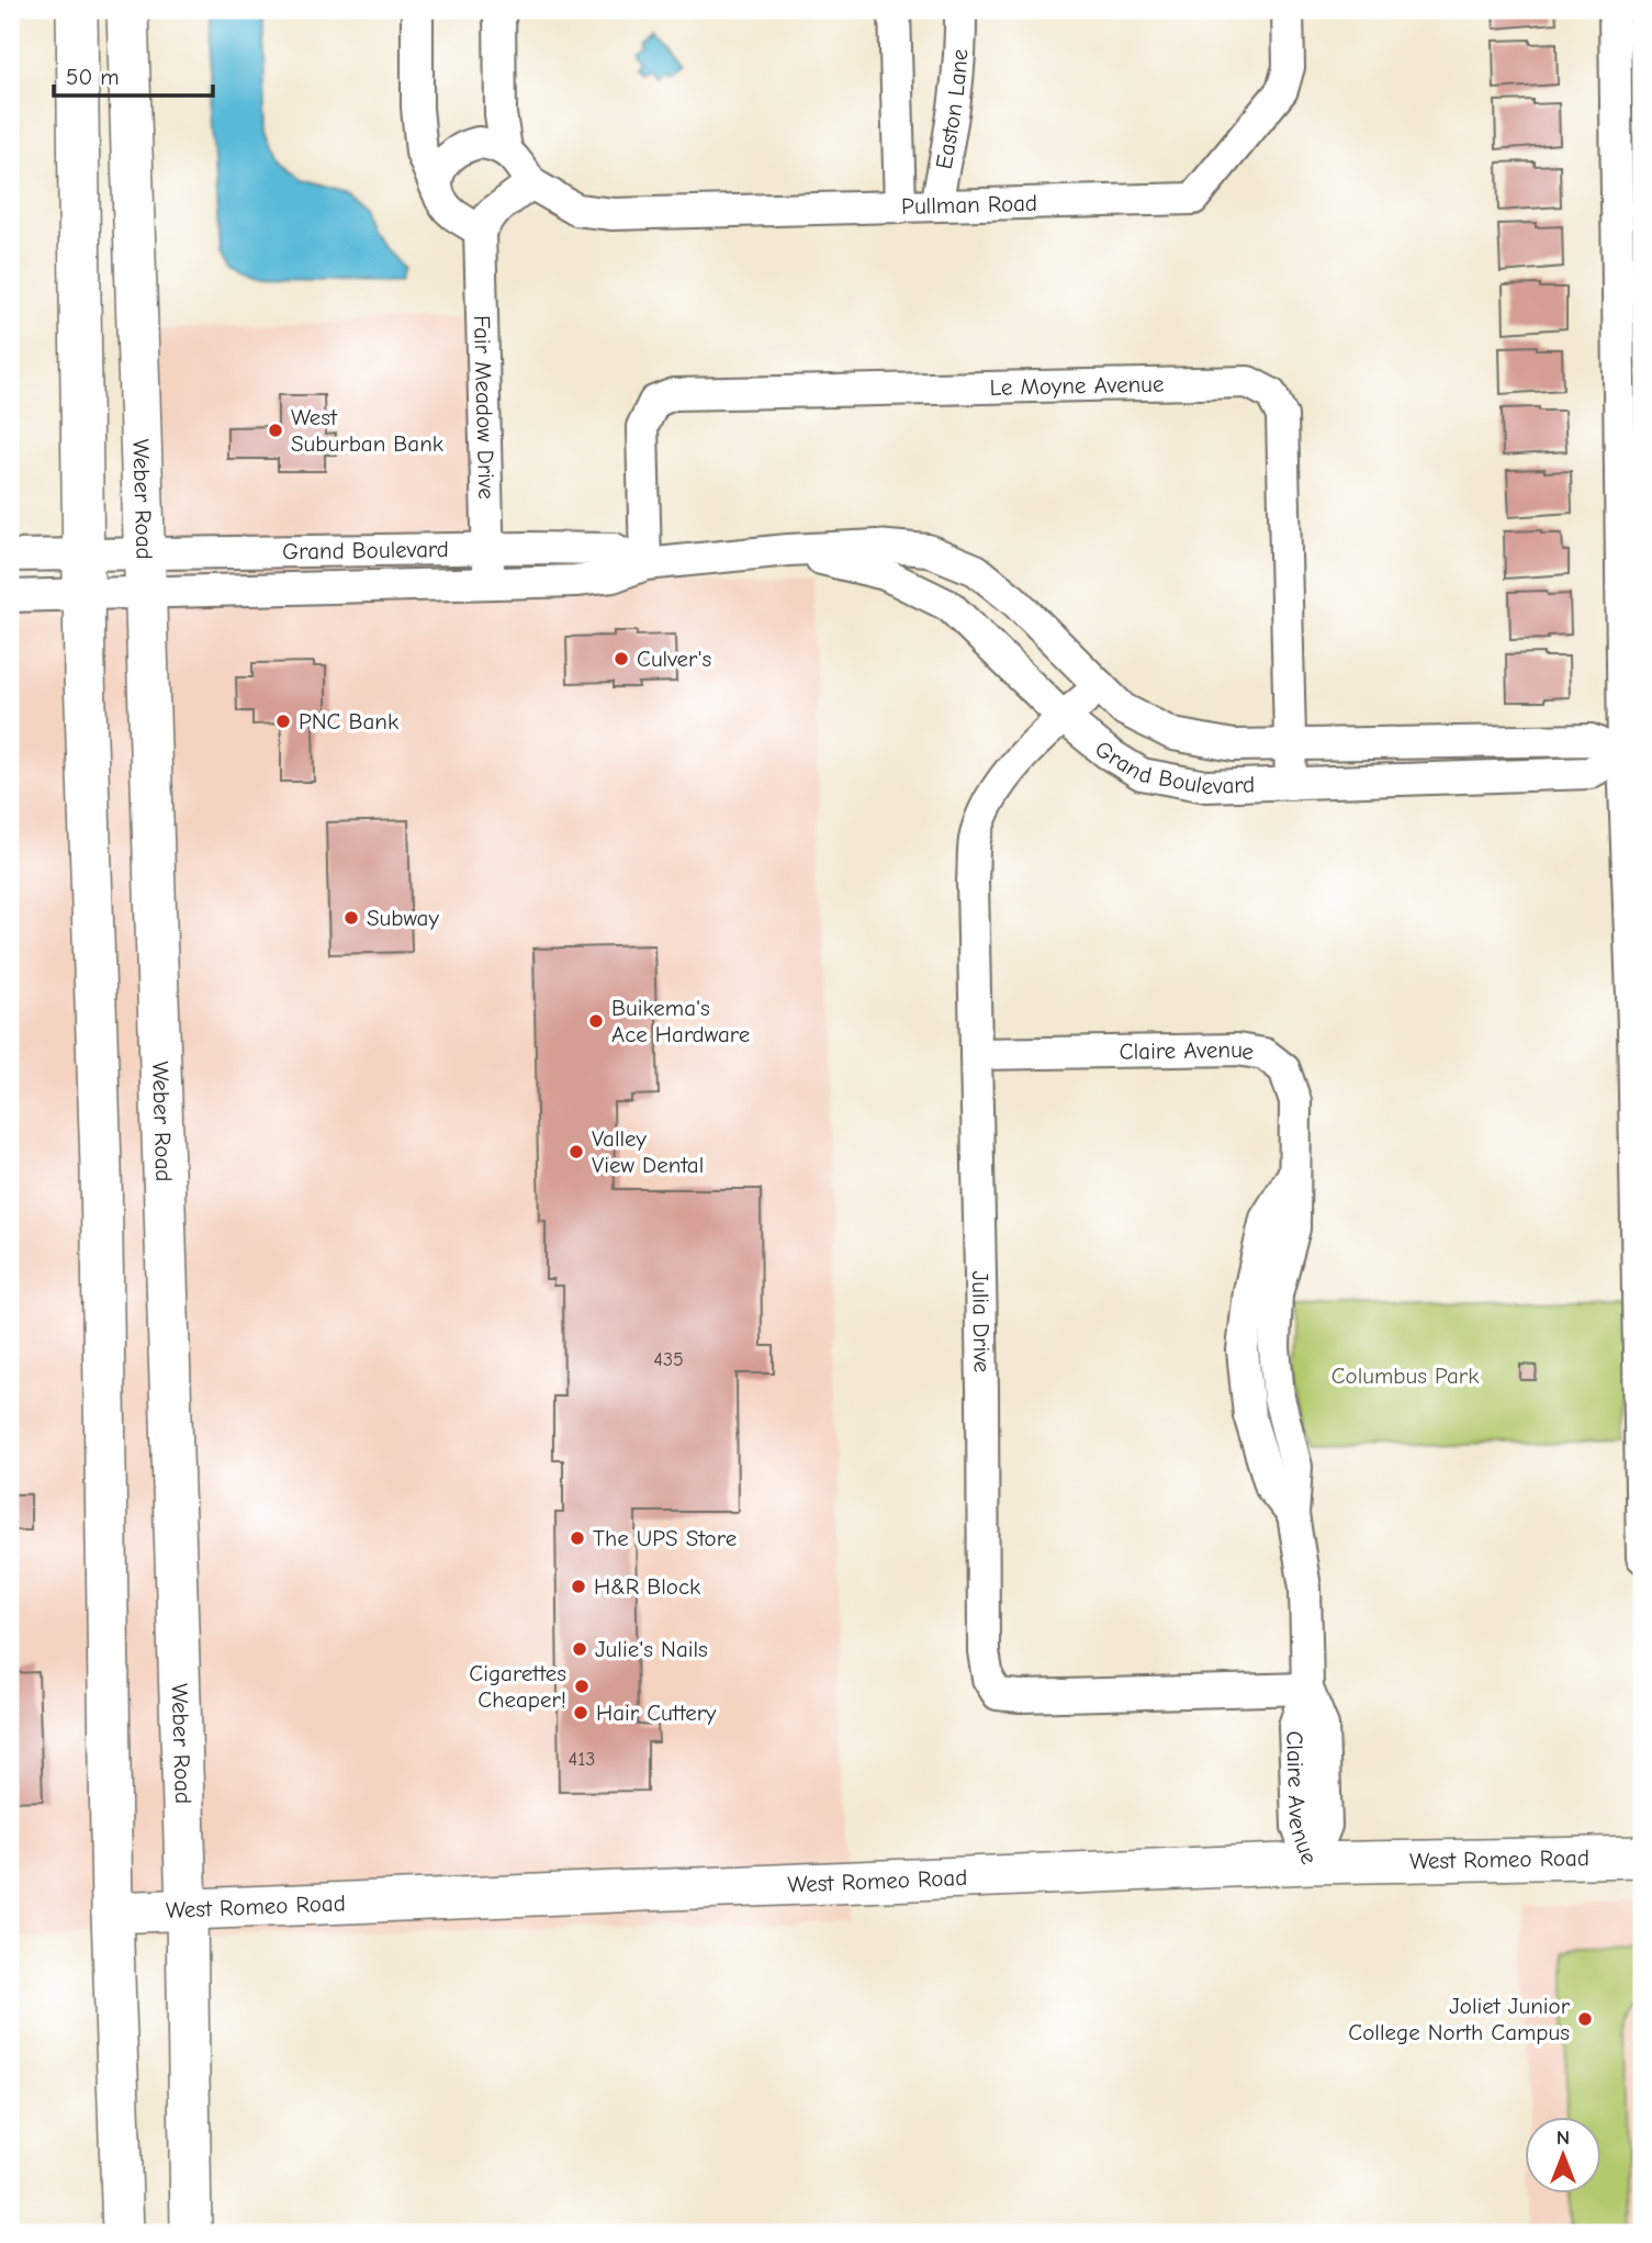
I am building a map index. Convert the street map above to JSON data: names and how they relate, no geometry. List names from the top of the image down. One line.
{"streets":{"main road":["Weber Road","West Romeo Road"],"street":["Easton Lane","Pullman Road","Le Moyne Avenue","Fair Meadow Drive","Grand Boulevard","Claire Avenue","Julia Drive"]},"crossings":[["Easton Lane","Pullman Road"],["Pullman Road","Fair Meadow Drive"],["Le Moyne Avenue","Grand Boulevard"],["Fair Meadow Drive","Grand Boulevard"],["Weber Road","Grand Boulevard"],["Weber Road","West Romeo Road"],["Grand Boulevard","Julia Drive"],["Claire Avenue","Julia Drive"],["Claire Avenue","West Romeo Road"]],"parks":["Columbus Park"],"places":["West Suburban Bank","Culver's","PNC Bank","Subway","Buikema's Ace Hardware","Valley View Dental","The UPS Store","H&R Block","Julie's Nails","Cigarettes Cheaper!","Hair Cuttery","Joliet Junior College North Campus"],"house_numbers":["435","413"],"scale_bar":"50 m","north":"top"}
